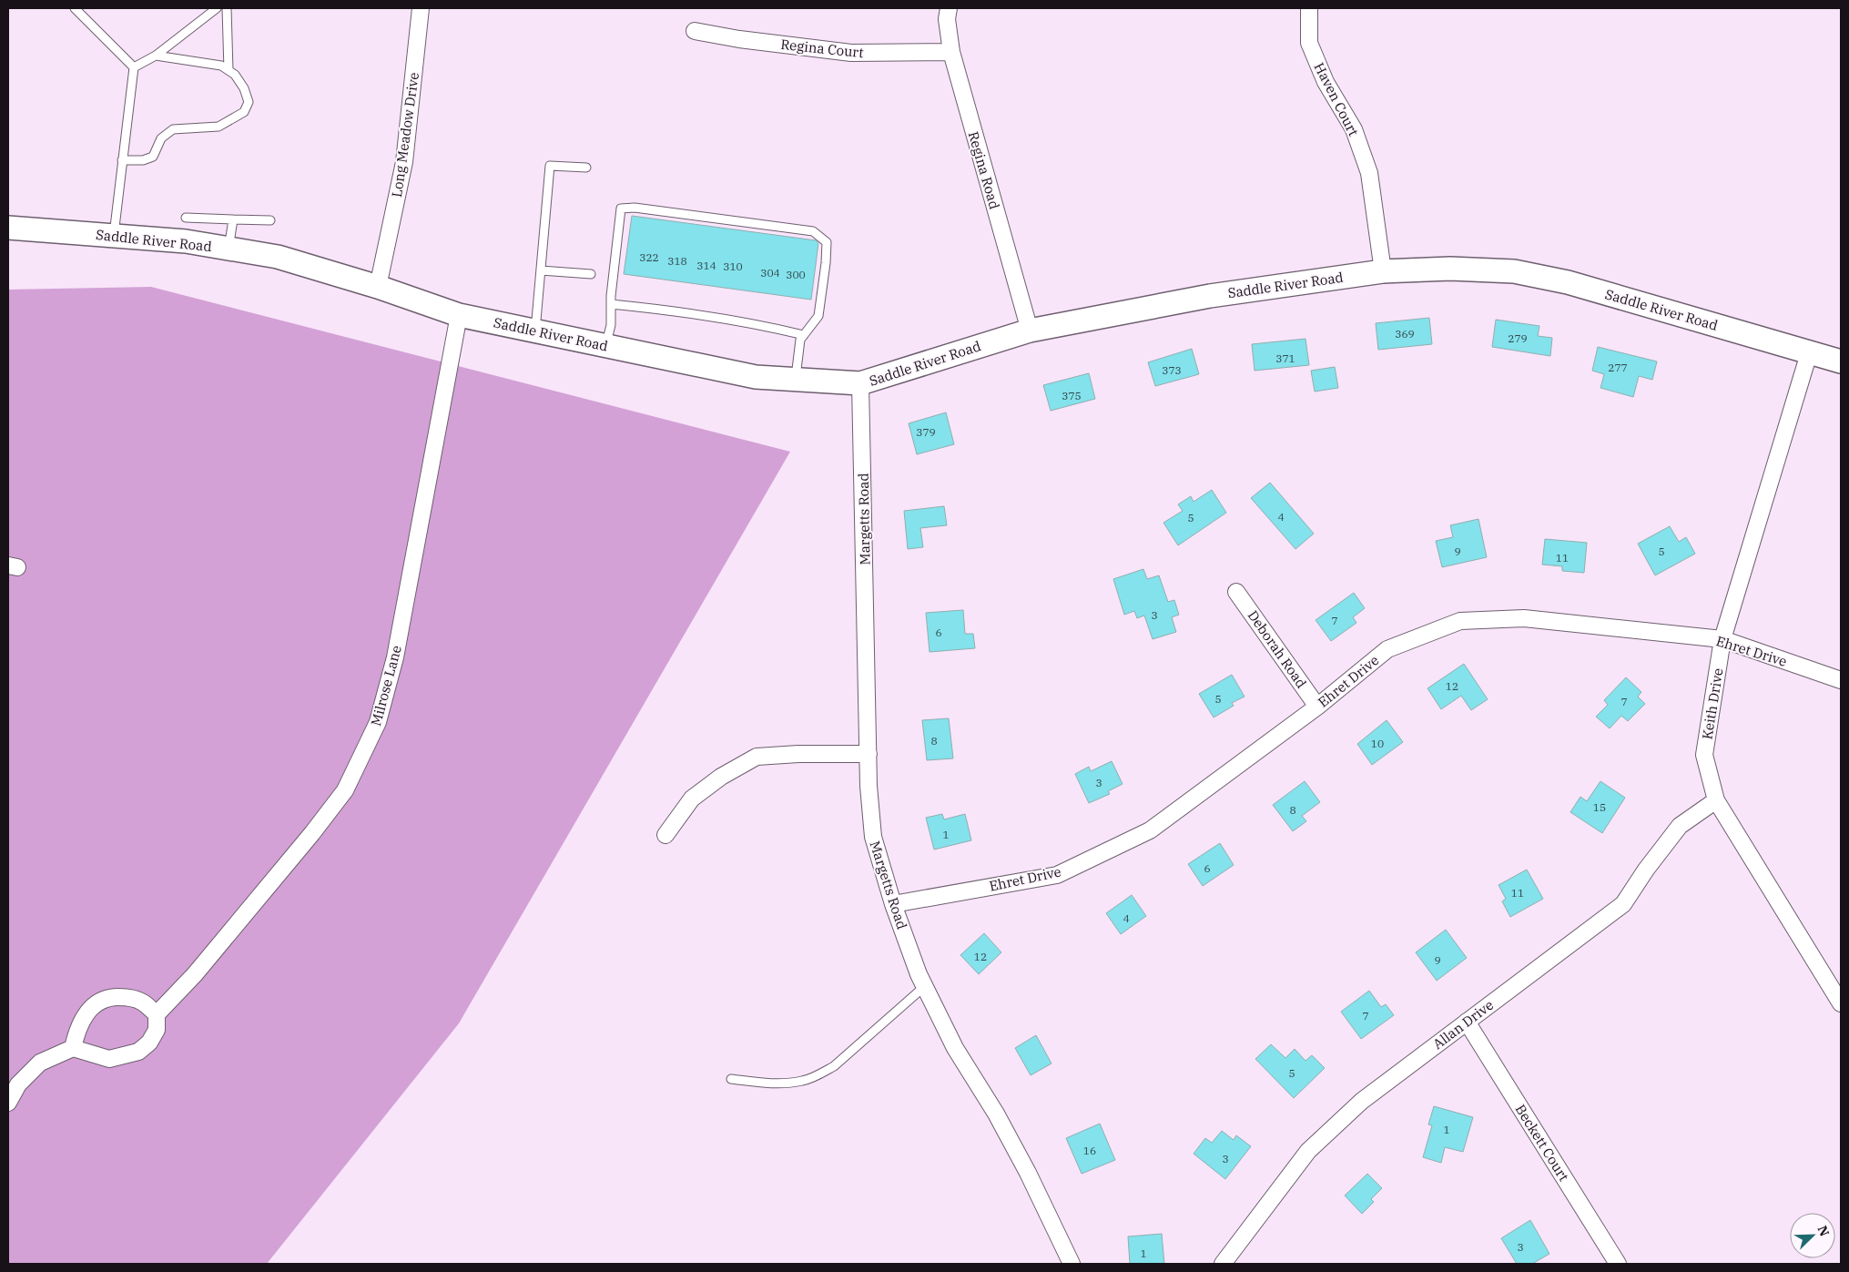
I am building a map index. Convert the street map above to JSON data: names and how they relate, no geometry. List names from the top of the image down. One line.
{"streets":{"main road":["Saddle River Road"],"street":["Regina Court","Haven Court","Long Meadow Drive","Regina Road","Margetts Road","Deborah Road","Ehret Drive","Milrose Lane","Keith Drive","Allan Drive","Beckett Court"]},"crossings":[["Regina Court","Regina Road"],["Haven Court","Saddle River Road"],["Long Meadow Drive","Saddle River Road"],["Regina Road","Saddle River Road"],["Saddle River Road","Margetts Road"],["Saddle River Road","Milrose Lane"],["Saddle River Road","Keith Drive"],["Margetts Road","Ehret Drive"],["Deborah Road","Ehret Drive"],["Ehret Drive","Keith Drive"],["Keith Drive","Allan Drive"],["Allan Drive","Beckett Court"]],"house_numbers":["322","318","314","310","304","300","369","279","371","277","373","375","379","4","5","9","5","11","3","7","6","12","5","7","8","10","3","15","8","1","6","11","4","12","9","7","5","1","16","3","3","1"],"north":"top right"}
